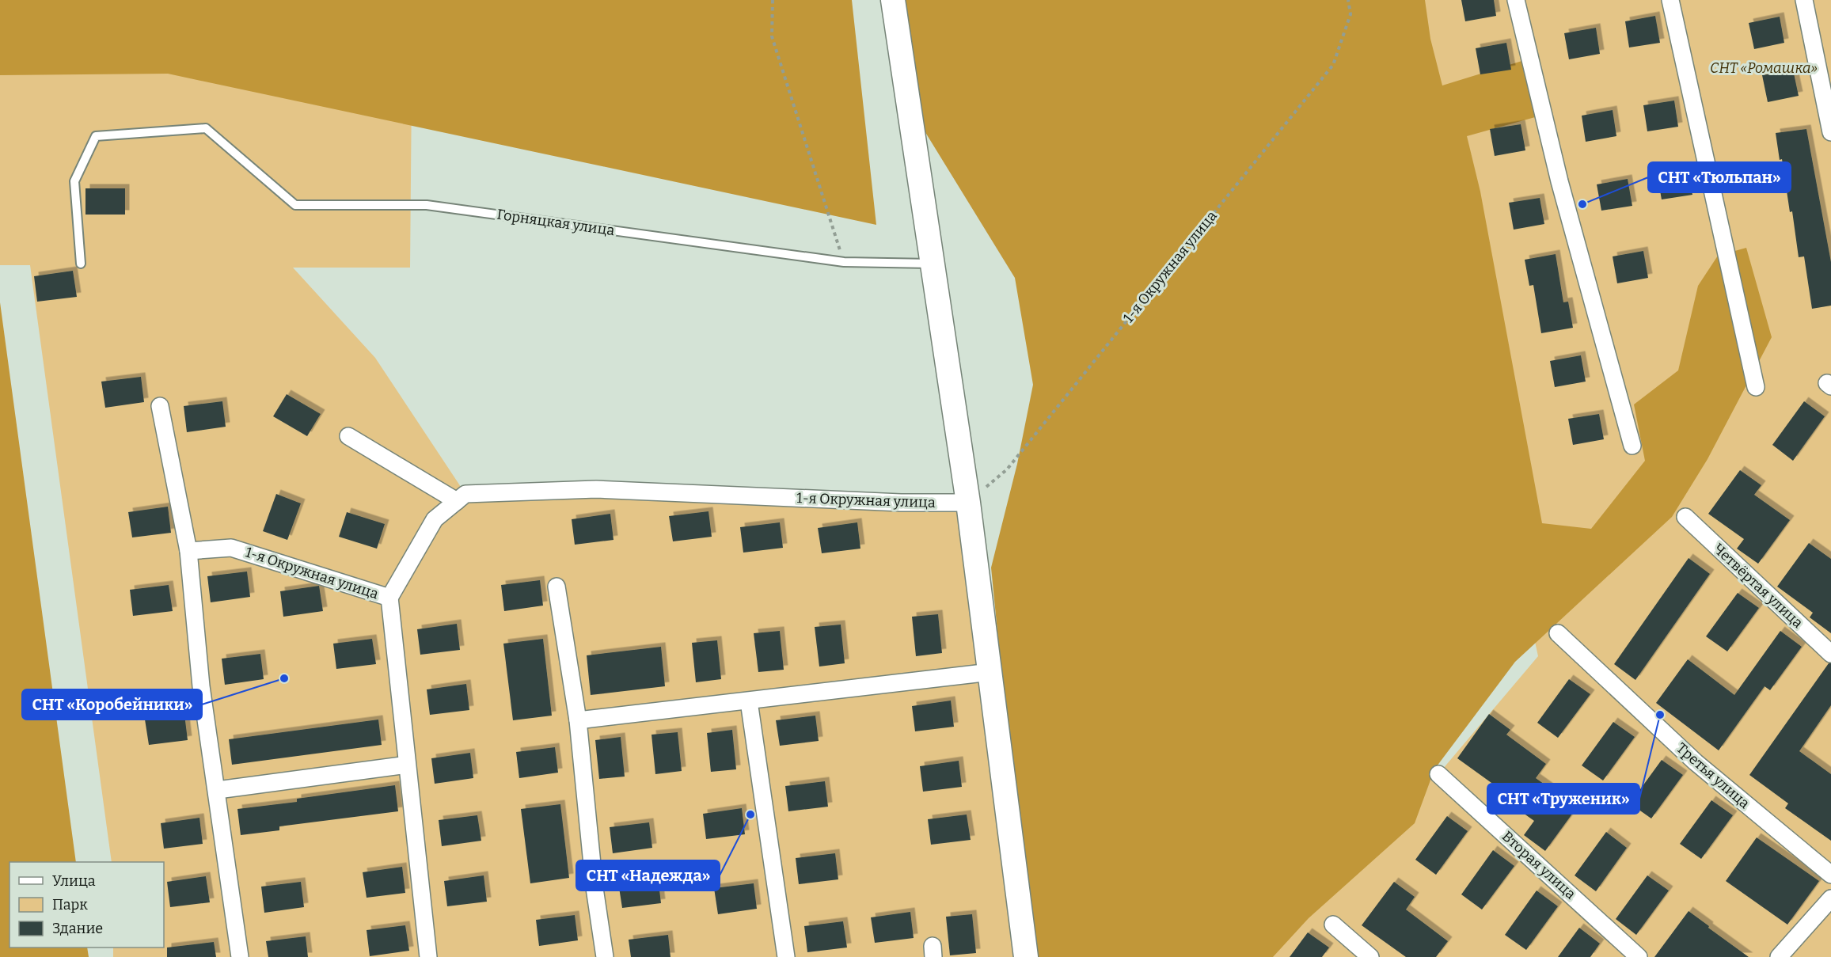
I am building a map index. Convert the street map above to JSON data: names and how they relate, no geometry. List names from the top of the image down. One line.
{"streets":{"street":["1-я Окружная улица","Четвёртая улица","Третья улица","Вторая улица"],"lane":["Горняцкая улица"]},"parks":["СНТ «Ромашка»"],"places":["СНТ «Тюльпан»","СНТ «Коробейники»","СНТ «Труженик»","СНТ «Надежда»"],"legend":["Улица","Парк","Здание"]}
